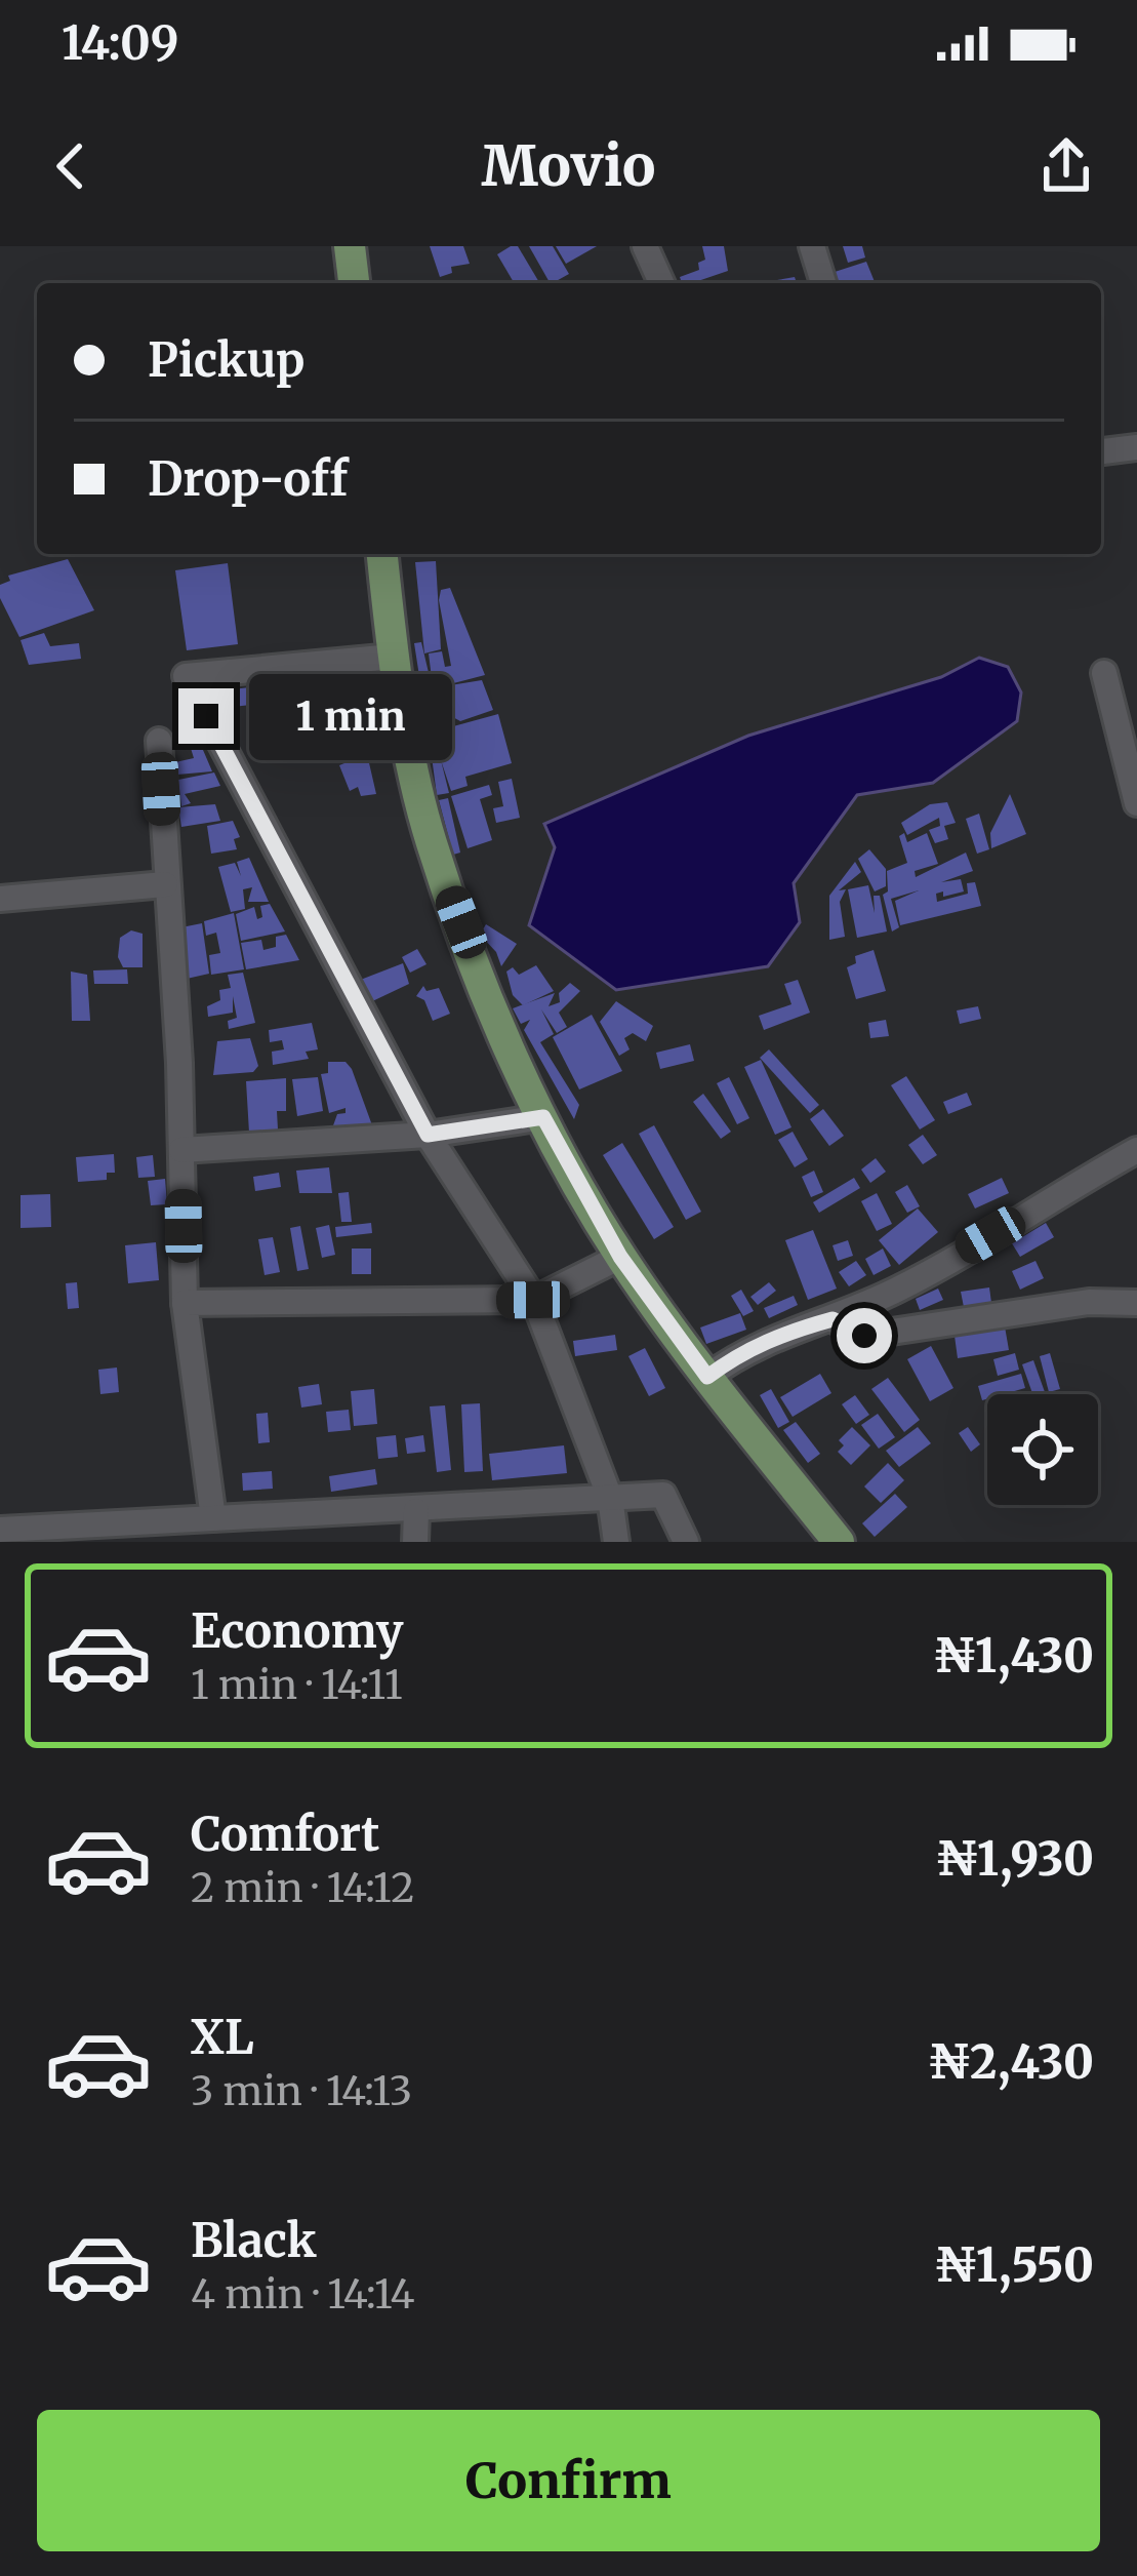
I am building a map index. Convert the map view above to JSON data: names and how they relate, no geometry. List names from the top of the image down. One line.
{"page":{"status":"14:09","header":"Movio","banner":["Pickup","Drop-off"],"bubble":"1 min","list":[{"name":"Economy","note":"1 min · 14:11","value":"₦1,430"},{"name":"Comfort","note":"2 min · 14:12","value":"₦1,930"},{"name":"XL","note":"3 min · 14:13","value":"₦2,430"},{"name":"Black","note":"4 min · 14:14","value":"₦1,550"}],"buttons":"Confirm"}}
